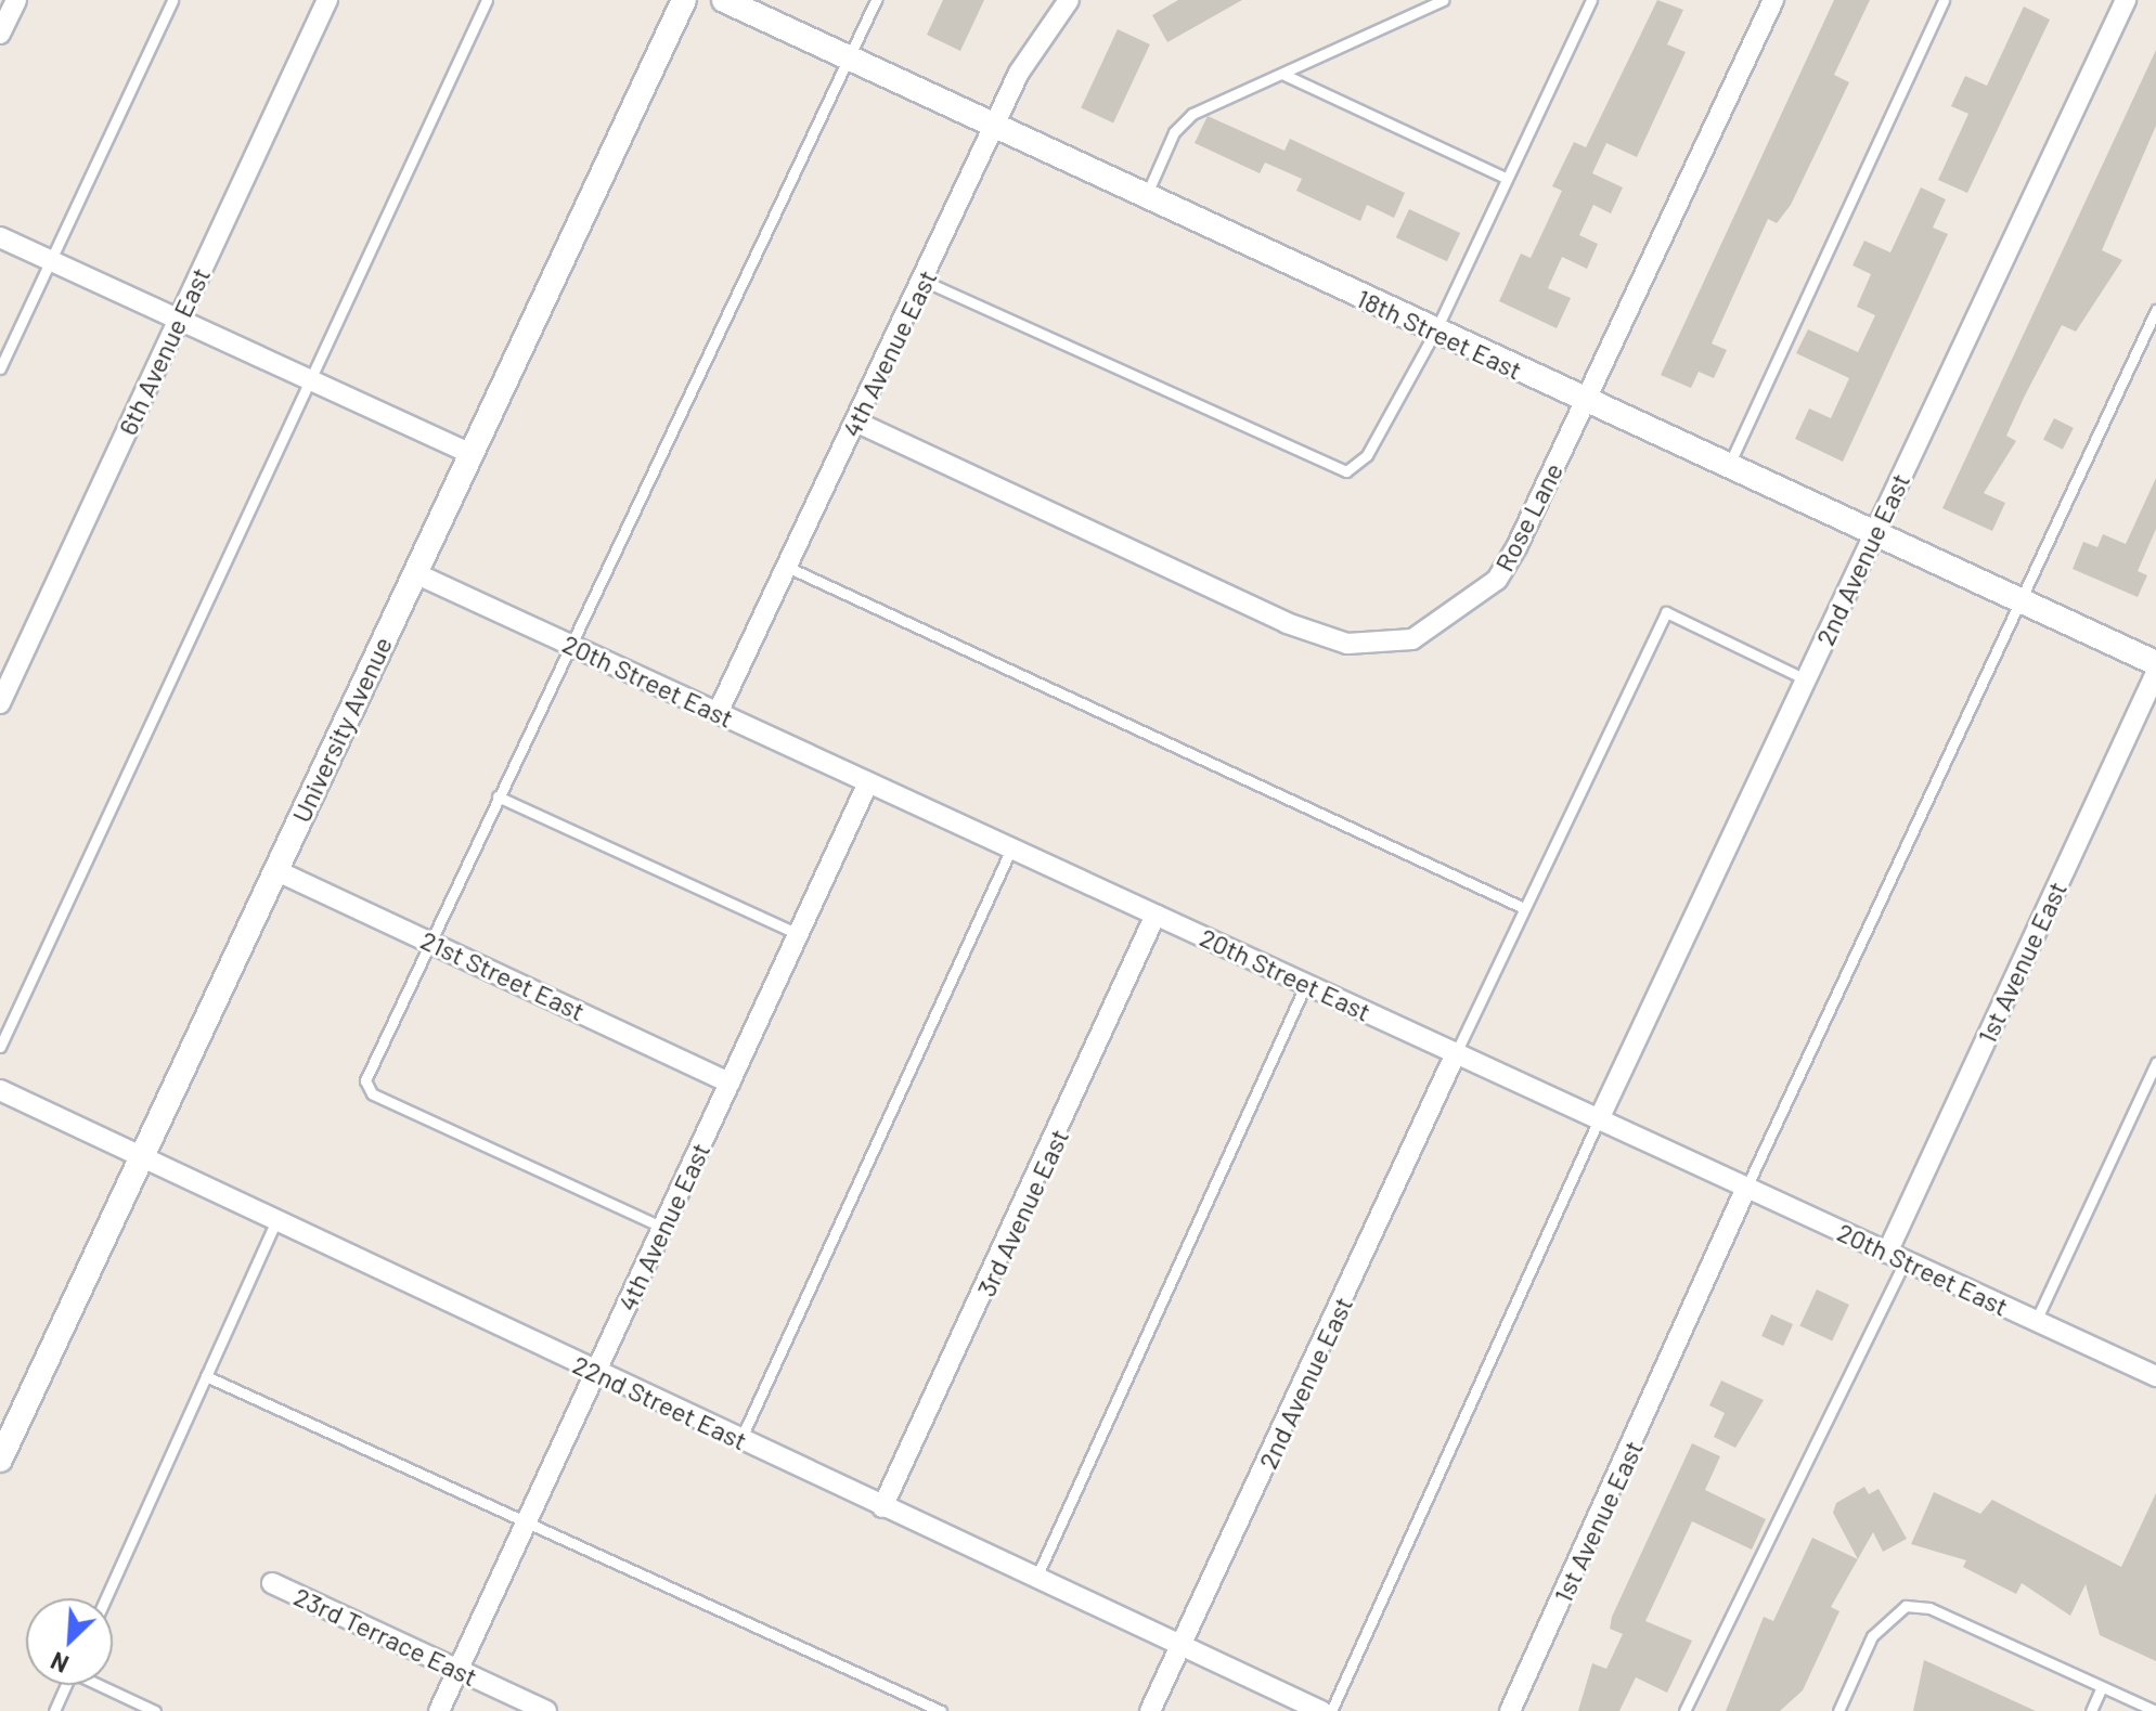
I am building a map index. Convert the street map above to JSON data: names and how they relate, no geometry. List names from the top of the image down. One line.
{"streets":{"street":["18th Street East","6th Avenue East","4th Avenue East","Rose Lane","2nd Avenue East","20th Street East","University Avenue","1st Avenue East","21st Street East","3rd Avenue East","22nd Street East","23rd Terrace East"]},"crossings":[["18th Street East","4th Avenue East"],["18th Street East","Rose Lane"],["18th Street East","2nd Avenue East"],["4th Avenue East","Rose Lane"],["4th Avenue East","20th Street East"],["4th Avenue East","21st Street East"],["4th Avenue East","22nd Street East"],["4th Avenue East","23rd Terrace East"],["2nd Avenue East","20th Street East"],["2nd Avenue East","22nd Street East"],["20th Street East","University Avenue"],["20th Street East","1st Avenue East"],["20th Street East","3rd Avenue East"],["University Avenue","21st Street East"],["University Avenue","22nd Street East"],["3rd Avenue East","22nd Street East"]],"north":"bottom left"}
